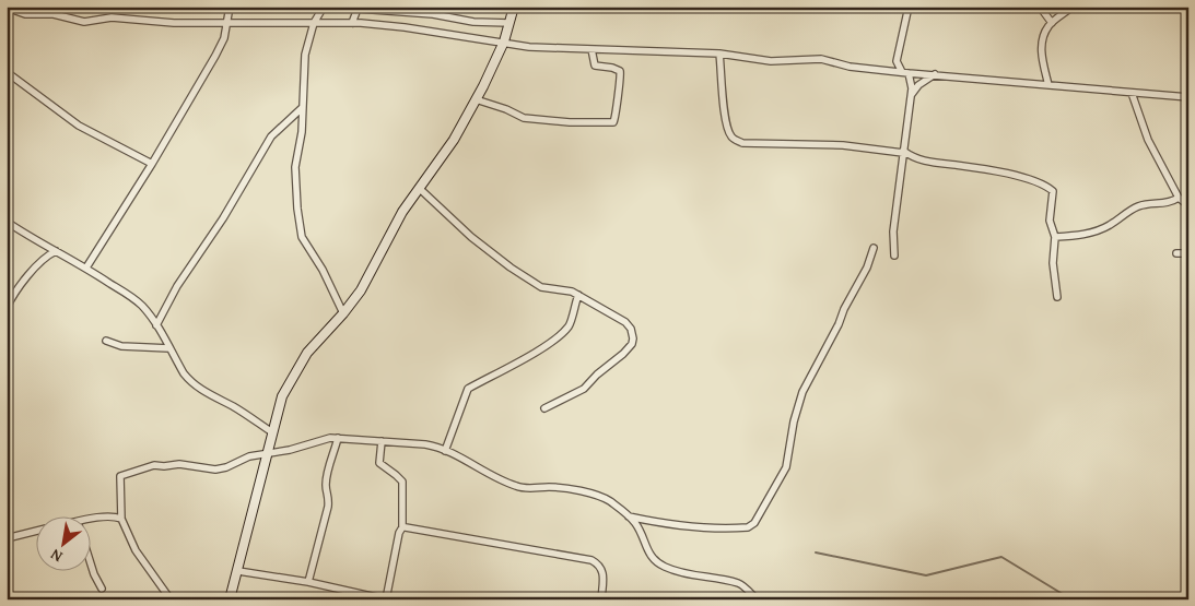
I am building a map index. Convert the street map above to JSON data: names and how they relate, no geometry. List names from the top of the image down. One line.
{"north":"bottom left"}
